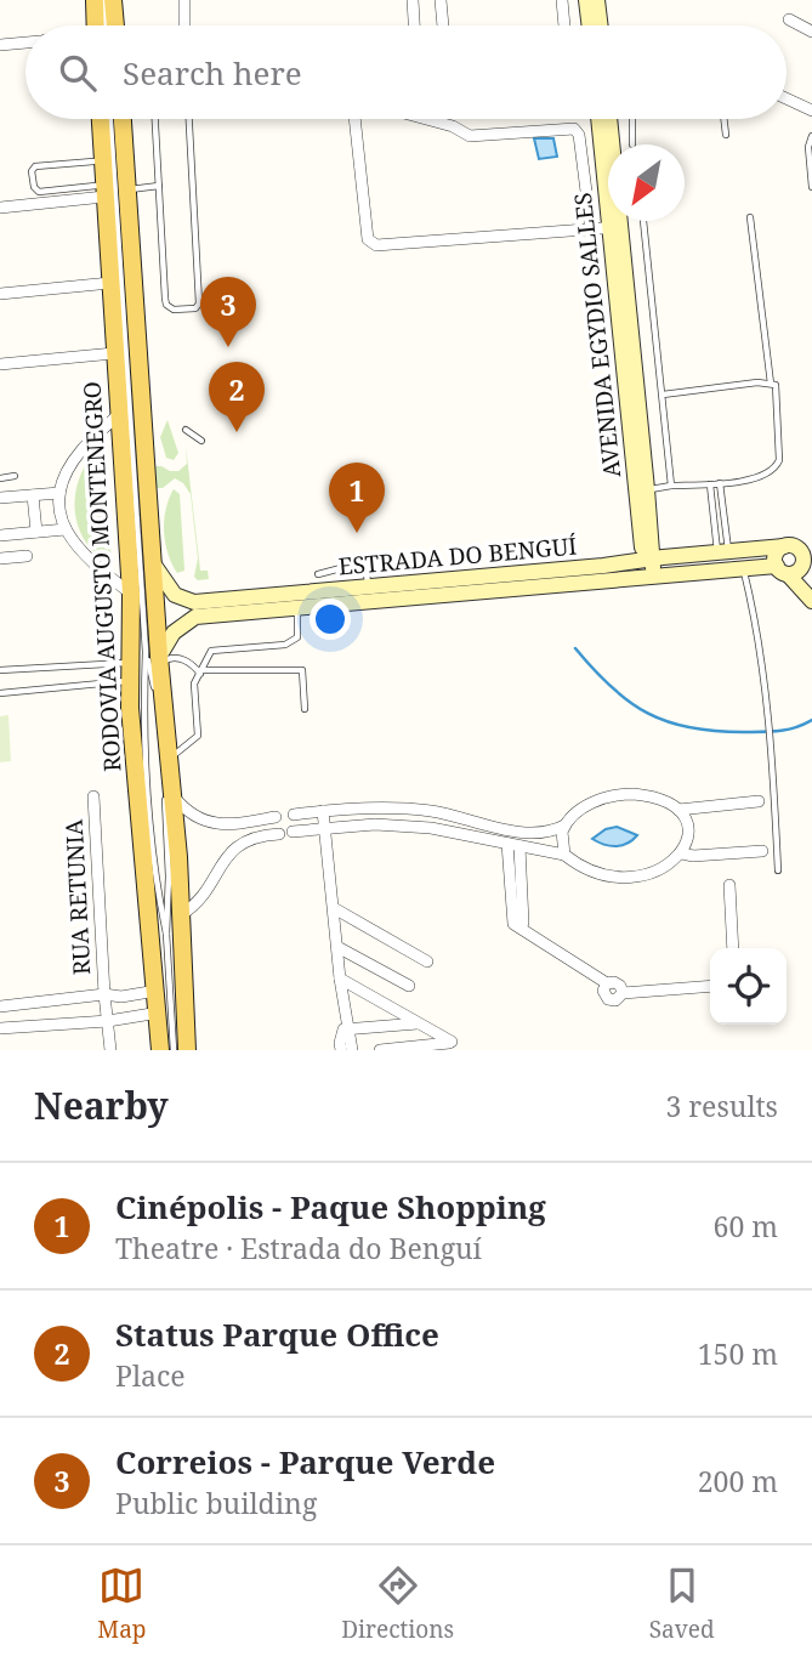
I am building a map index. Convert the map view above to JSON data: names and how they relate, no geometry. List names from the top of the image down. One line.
{"streets":{"main road":["RODOVIA AUGUSTO MONTENEGRO"],"street":["AVENIDA EGYDIO SALLES","ESTRADA DO BENGUÍ","RUA RETUNIA"]},"crossings":[["AVENIDA EGYDIO SALLES","ESTRADA DO BENGUÍ"]],"north":"bottom left","page":{"search":"Search here","pins":["3","2","1"],"heading":["Nearby","3 results"],"list":[{"mark":"1","name":"Cinépolis - Paque Shopping","note":"Theatre · Estrada do Benguí","value":"60 m"},{"mark":"2","name":"Status Parque Office","note":"Place","value":"150 m"},{"mark":"3","name":"Correios - Parque Verde","note":"Public building","value":"200 m"}],"nav":["Map","Directions","Saved"]}}
